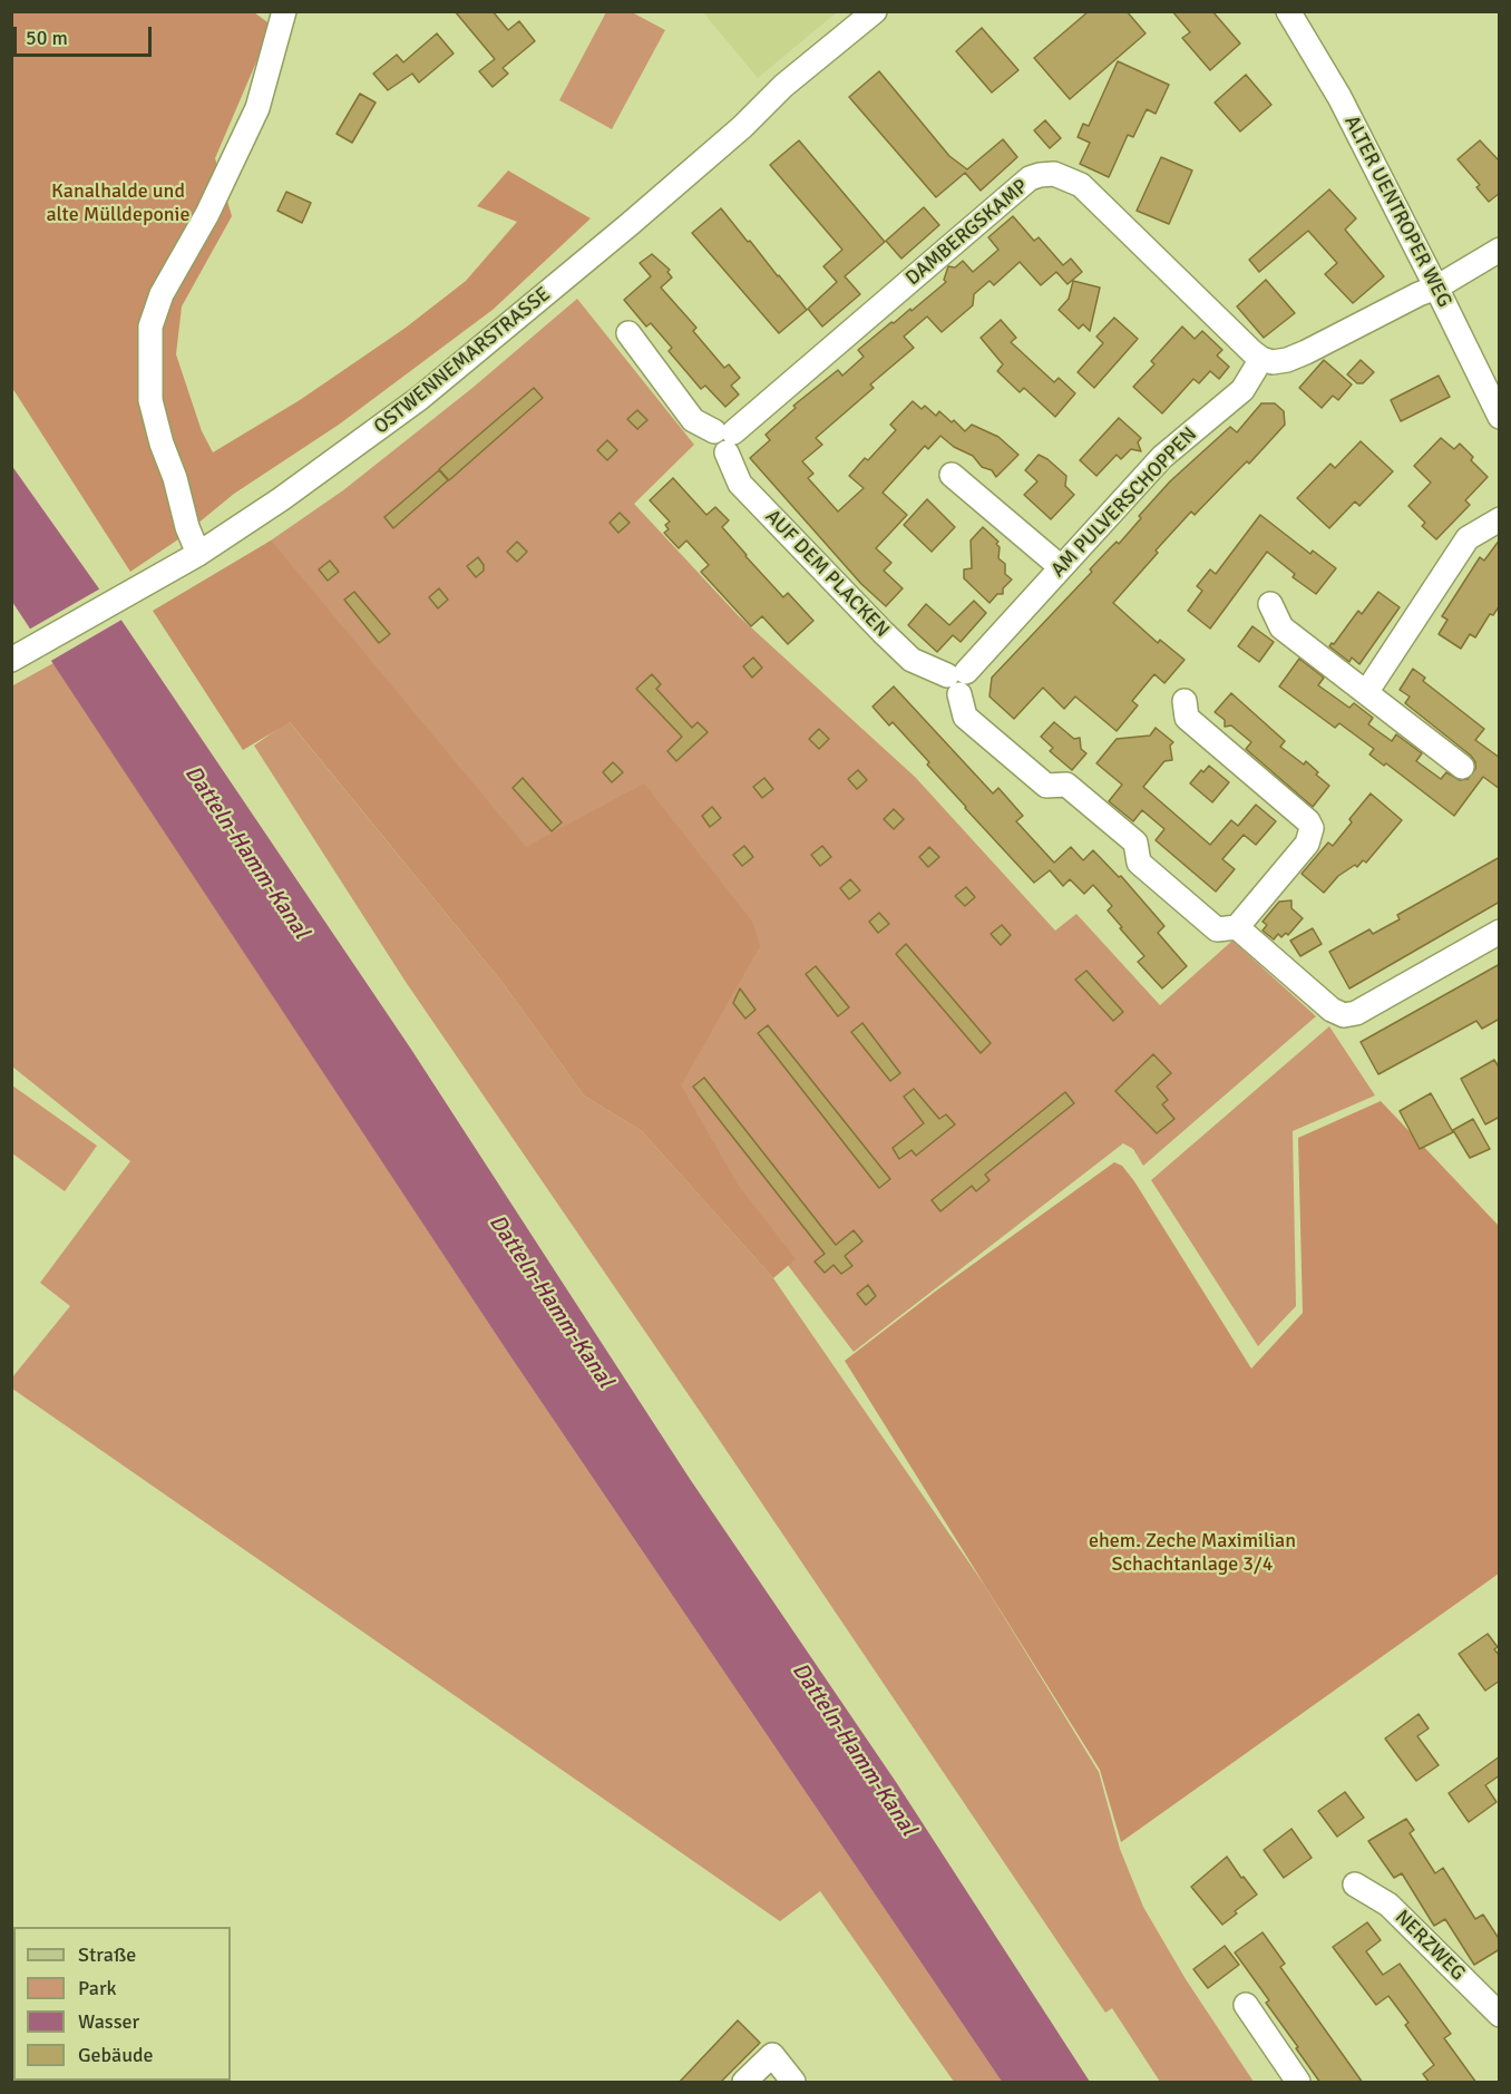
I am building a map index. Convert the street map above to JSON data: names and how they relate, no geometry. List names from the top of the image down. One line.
{"streets":{"street":["ALTER UENTROPER WEG","DAMBERGSKAMP","OSTWENNEMARSTRASSE","AM PULVERSCHOPPEN","AUF DEM PLACKEN","NERZWEG"]},"crossings":[["DAMBERGSKAMP","AM PULVERSCHOPPEN"],["DAMBERGSKAMP","AUF DEM PLACKEN"],["AM PULVERSCHOPPEN","AUF DEM PLACKEN"]],"water":["Datteln-Hamm-Kanal"],"parks":["Kanalhalde und alte Mülldeponie","ehem. Zeche Maximilian Schachtanlage 3/4"],"legend":["Straße","Park","Wasser","Gebäude"],"scale_bar":"50 m"}
